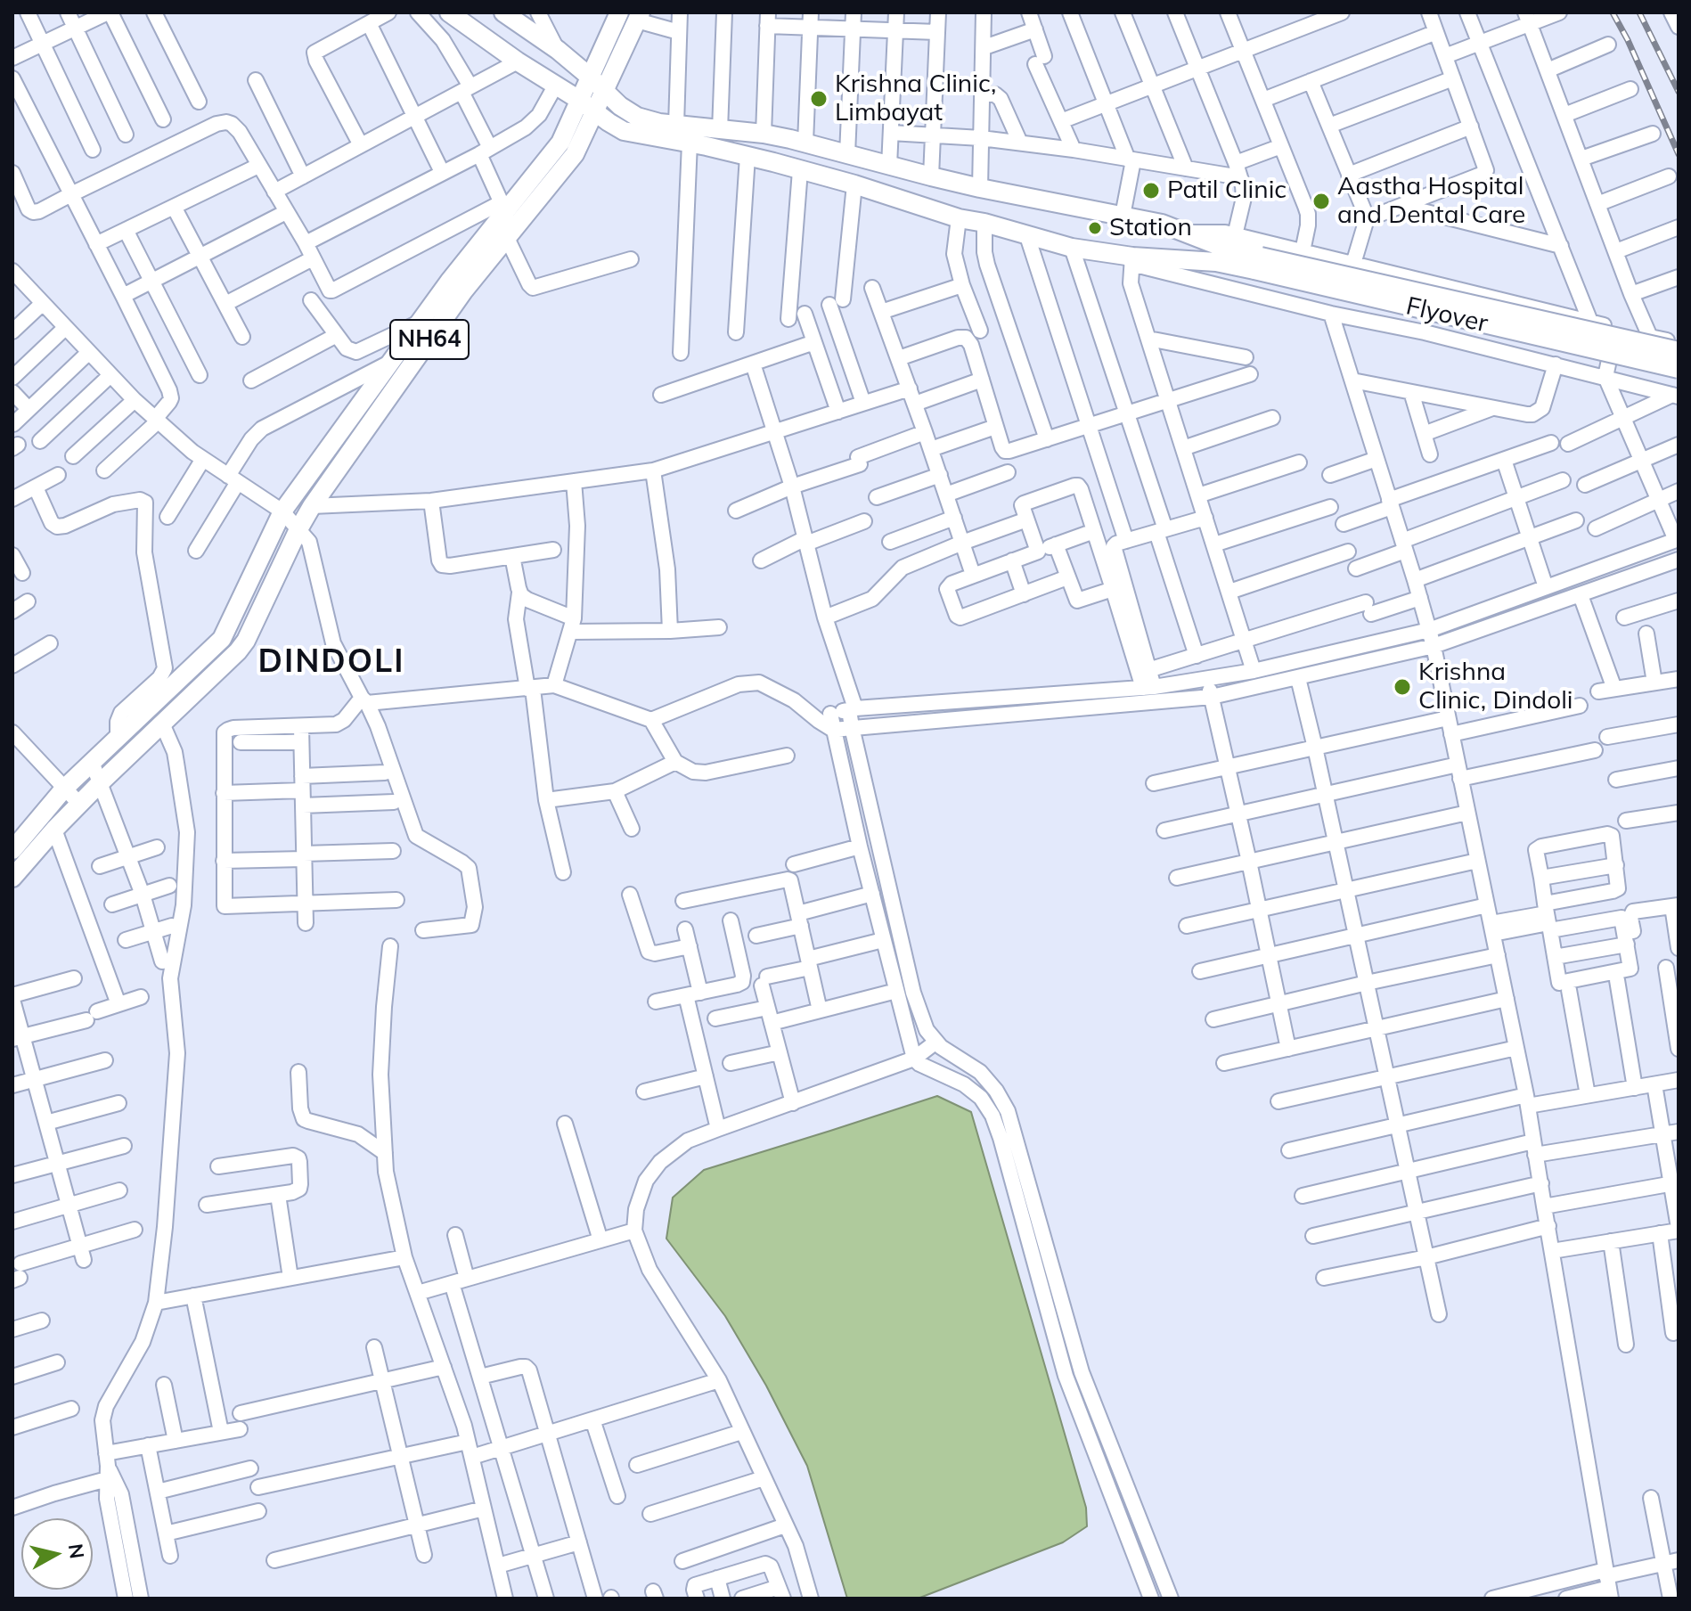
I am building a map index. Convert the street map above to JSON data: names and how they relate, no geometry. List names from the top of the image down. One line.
{"streets":{"main road":["Flyover","NH64"]},"districts":["DINDOLI"],"places":["Krishna Clinic, Limbayat","Patil Clinic","Aastha Hospital and Dental Care","Station","Krishna Clinic, Dindoli"],"north":"right"}
